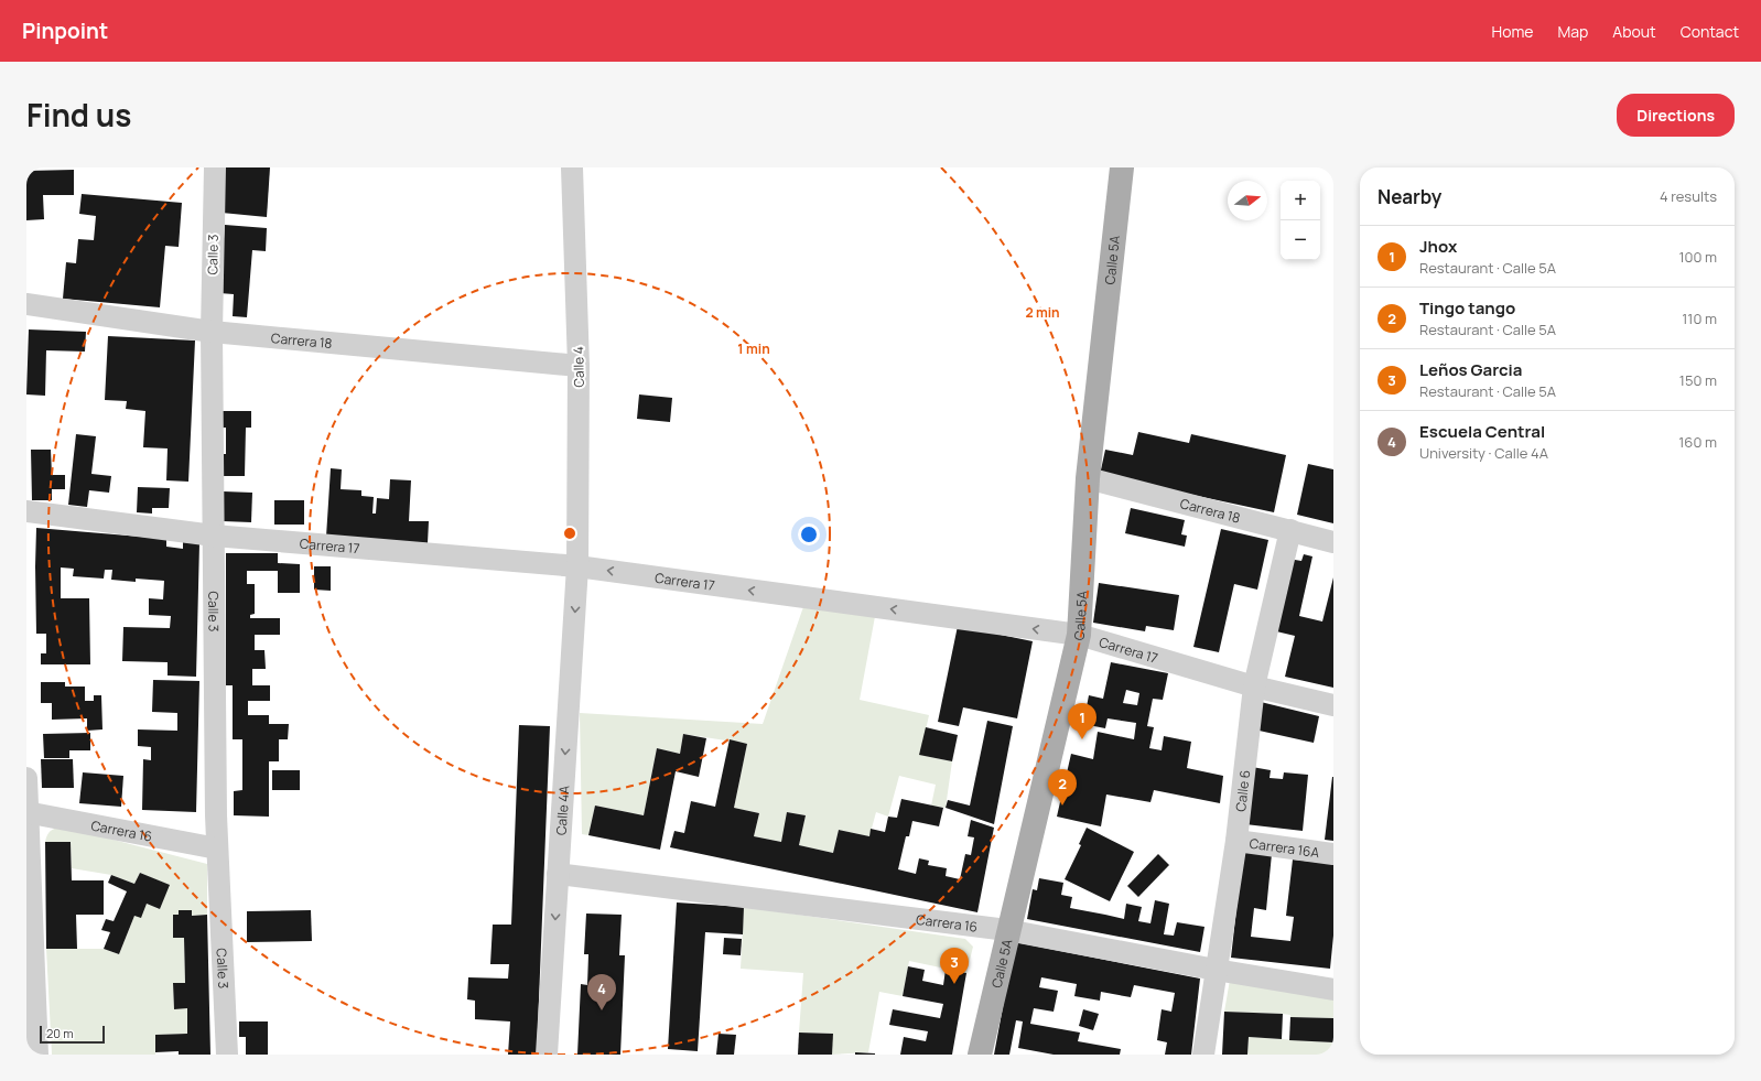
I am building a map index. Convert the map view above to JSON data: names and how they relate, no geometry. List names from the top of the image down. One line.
{"streets":{"main road":["Calle 5A"],"street":["Calle 3","Carrera 18","Calle 4","Carrera 17","Calle 6","Calle 4A","Carrera 16","Carrera 16A"]},"crossings":[["Calle 3","Carrera 18"],["Calle 3","Carrera 17"],["Calle 3","Carrera 16"],["Calle 5A","Carrera 18"],["Calle 5A","Carrera 17"],["Calle 5A","Carrera 16"],["Carrera 18","Calle 4"],["Carrera 18","Calle 6"],["Calle 4","Carrera 17"],["Calle 4","Calle 4A"],["Carrera 17","Calle 6"],["Carrera 17","Calle 4A"],["Calle 6","Carrera 16"],["Calle 6","Carrera 16A"],["Calle 4A","Carrera 16"]],"one_way":["Carrera 17","Calle 4A"],"scale_bar":"20 m","north":"right","page":{"header":"Pinpoint","nav":["Home","Map","About","Contact"],"title":"Find us","buttons":"Directions","heading":["Nearby","4 results"],"map_buttons":["+","−"],"list":[{"mark":"1","name":"Jhox","note":"Restaurant · Calle 5A","value":"100 m"},{"mark":"2","name":"Tingo tango","note":"Restaurant · Calle 5A","value":"110 m"},{"mark":"3","name":"Leños Garcia","note":"Restaurant · Calle 5A","value":"150 m"},{"mark":"4","name":"Escuela Central","note":"University · Calle 4A","value":"160 m"}],"pins":["1","2","3","4"],"scale":"20 m"},"rings":["2 min","1 min"]}
